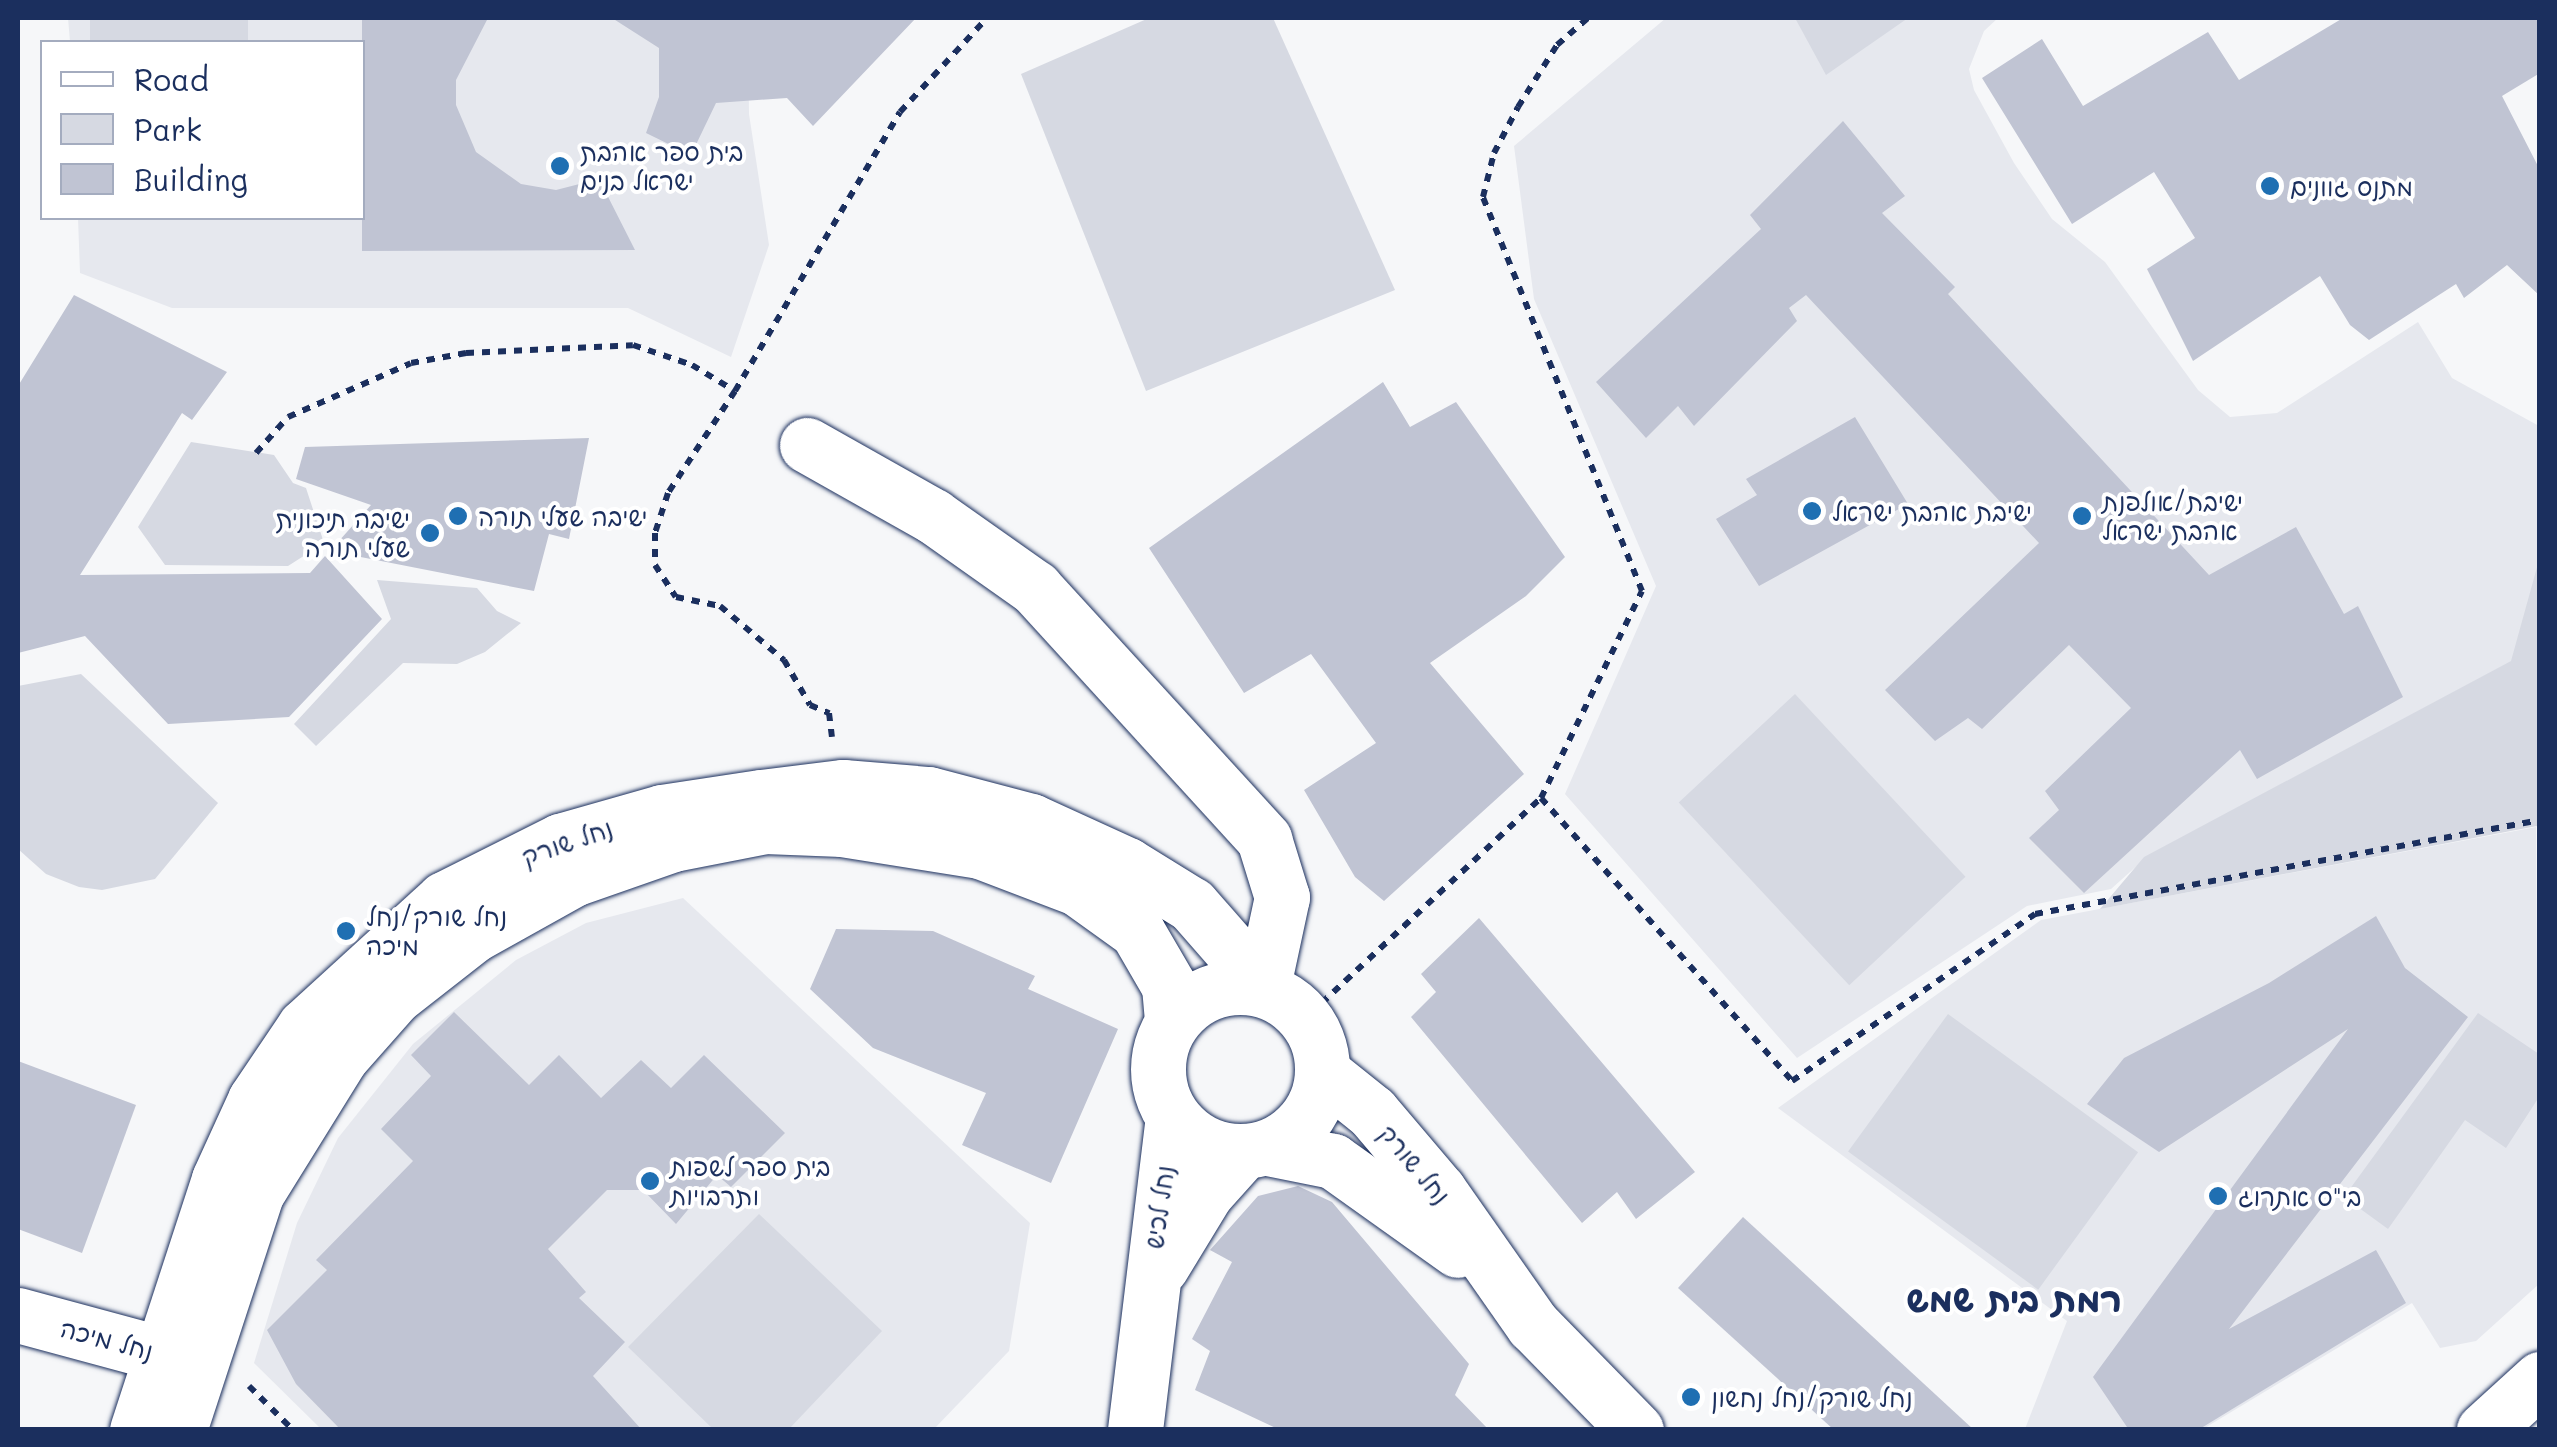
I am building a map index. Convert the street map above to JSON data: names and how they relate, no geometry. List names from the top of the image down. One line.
{"streets":{"street":["נחל שורק","נחל לכיש","נחל מיכה"]},"crossings":[["נחל שורק","נחל לכיש"],["נחל שורק","נחל מיכה"]],"districts":["רמת בית שמש"],"places":["בית ספר אהבת ישראל בנים","מתנס גוונים","ישיבת אהבת ישראל","ישיבה שעלי תורה","ישיבת/אולפנת אהבת ישראל","ישיבה תיכונית שעלי תורה","נחל שורק/נחל מיכה","בית ספר לשפות ותרבויות","בי\"ס אתרוג","נחל שורק/נחל נחשון"],"legend":["Road","Park","Building"]}
